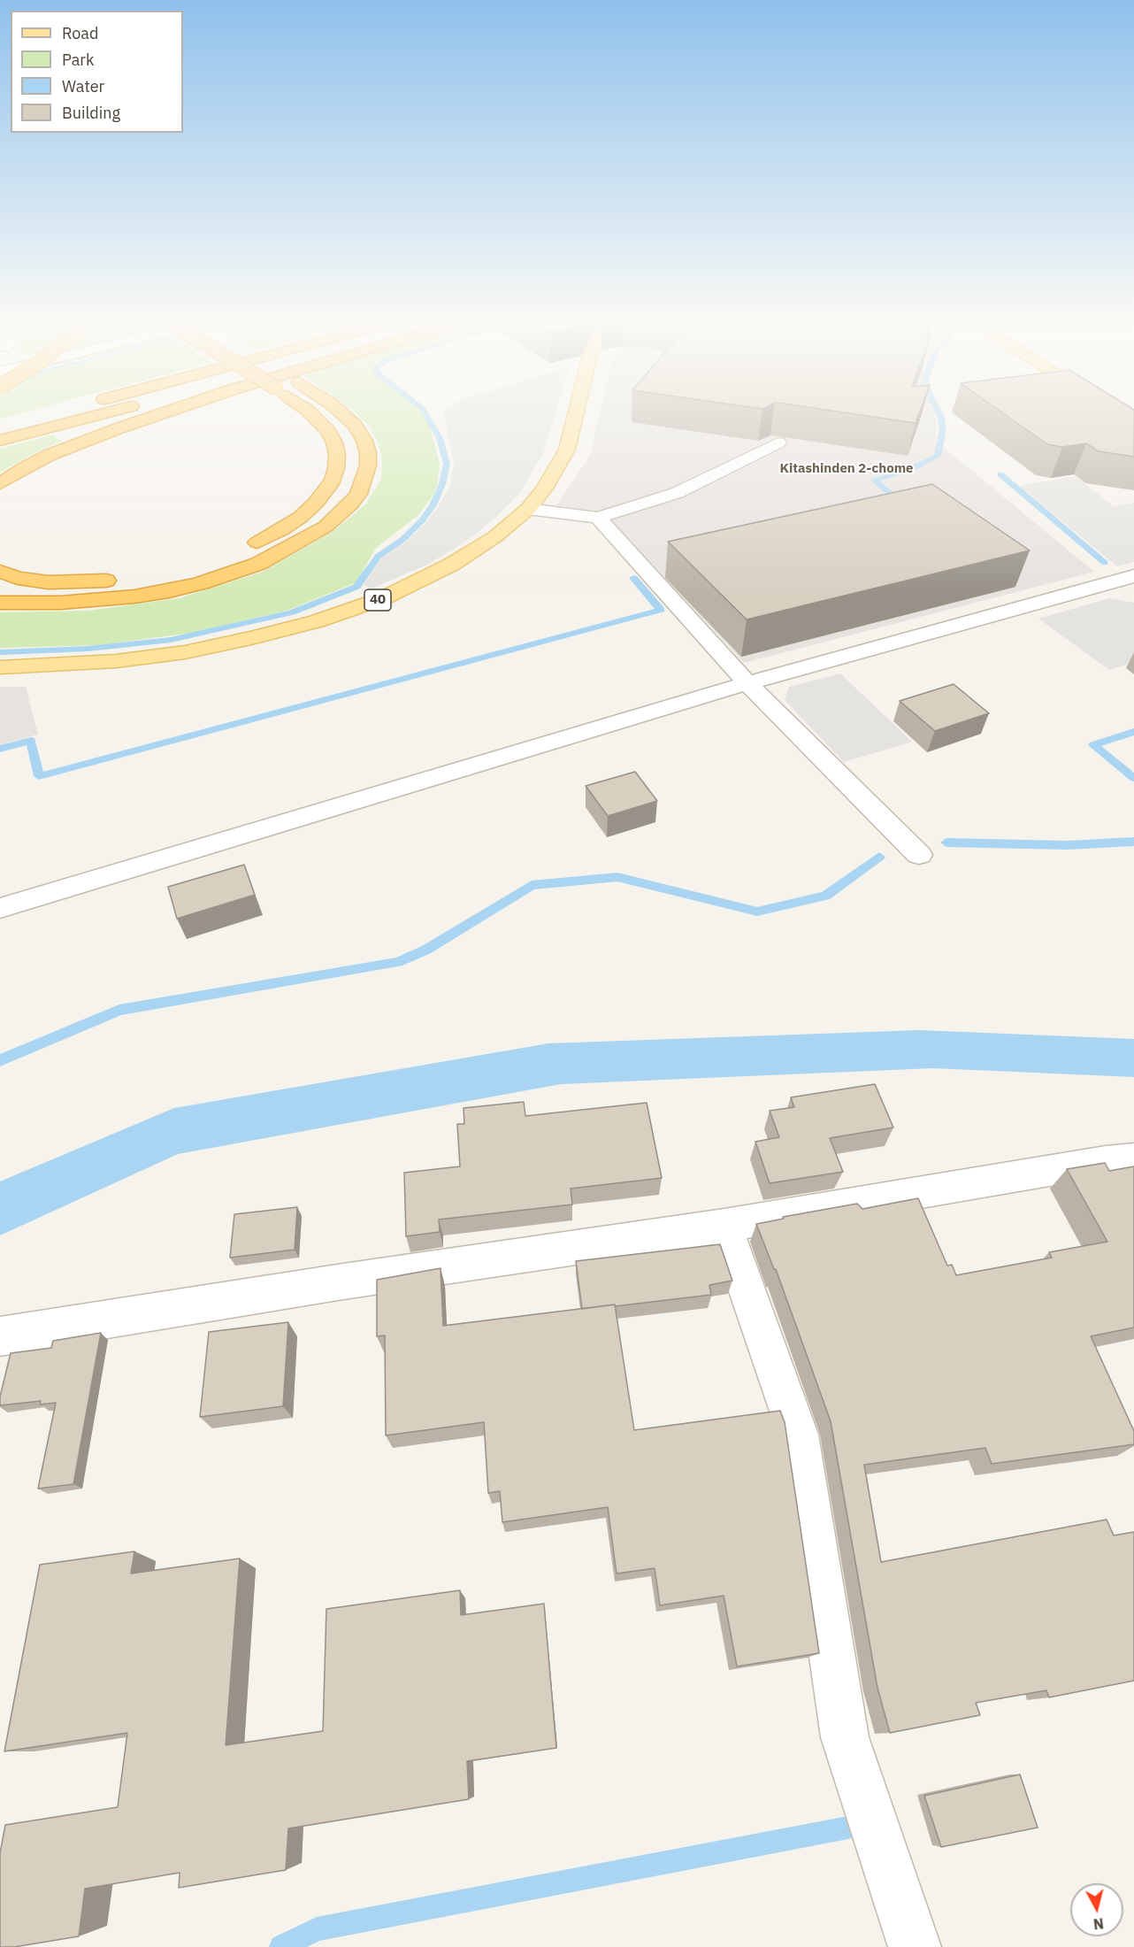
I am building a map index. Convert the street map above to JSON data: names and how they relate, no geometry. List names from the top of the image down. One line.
{"streets":{"main road":["40"]},"districts":["Kitashinden 2-chome"],"legend":["Road","Park","Water","Building"],"north":"bottom"}
